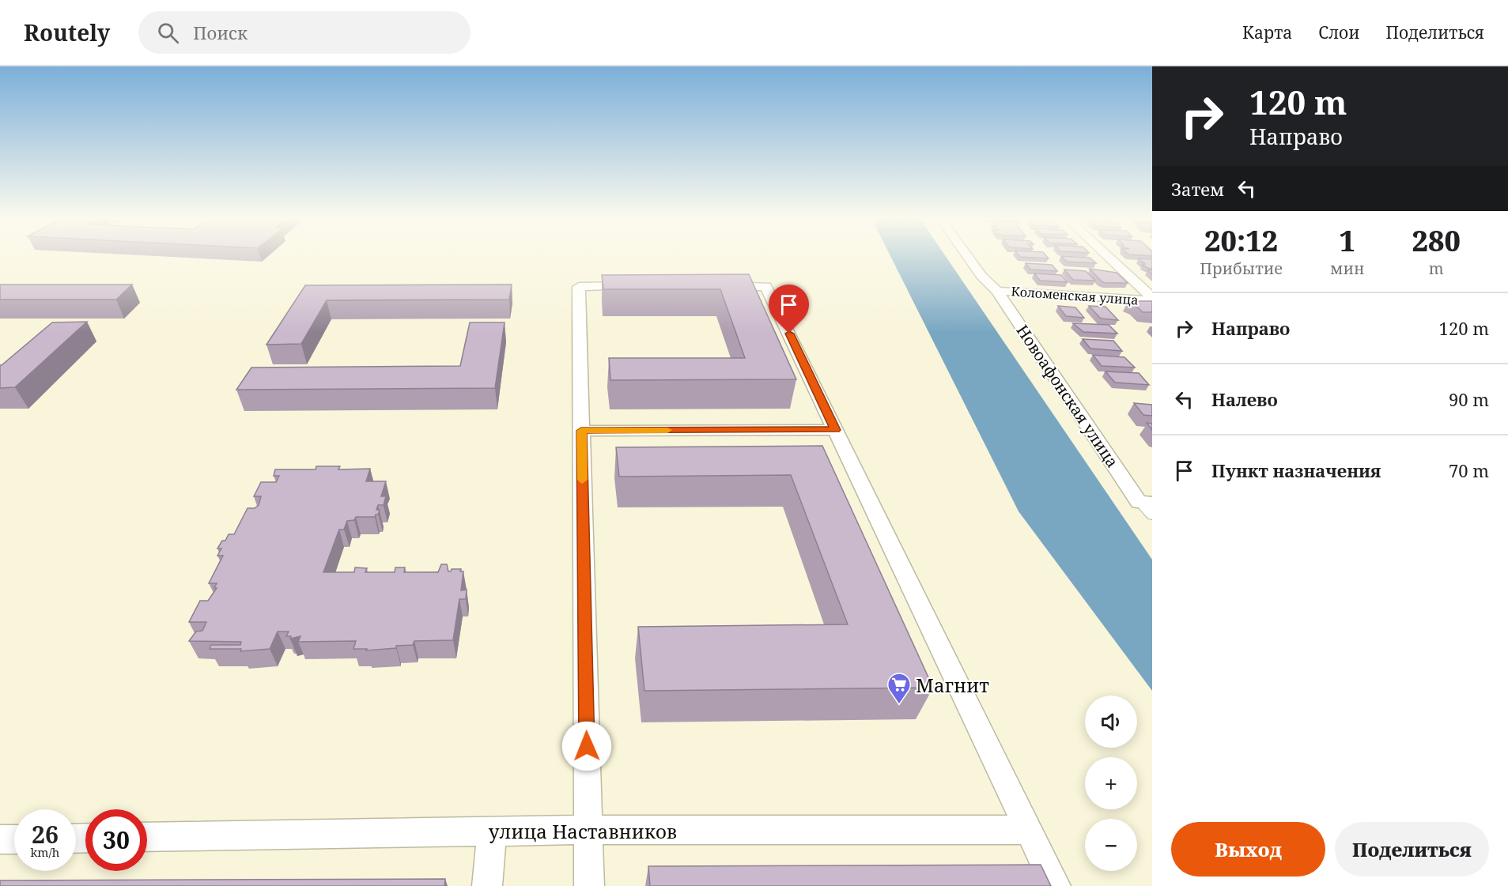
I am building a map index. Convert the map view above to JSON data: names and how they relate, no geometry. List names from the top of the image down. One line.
{"streets":{"street":["Коломенская улица","Новоафонская улица","улица Наставников"]},"crossings":[["Коломенская улица","Новоафонская улица"]],"places":{"supermarket":["Магнит"]},"page":{"header":"Routely","search":"Поиск","nav":["Карта","Слои","Поделиться"],"turn":["120 m","Направо"],"then":"Затем","eta":["20:12","Прибытие","1","мин","280","m"],"list":[{"name":"Направо","value":"120 m"},{"name":"Налево","value":"90 m"},{"name":"Пункт назначения","value":"70 m"}],"map_buttons":["+","−"],"speed":"26 km/h","limit":"30","buttons":["Выход","Поделиться"]}}
